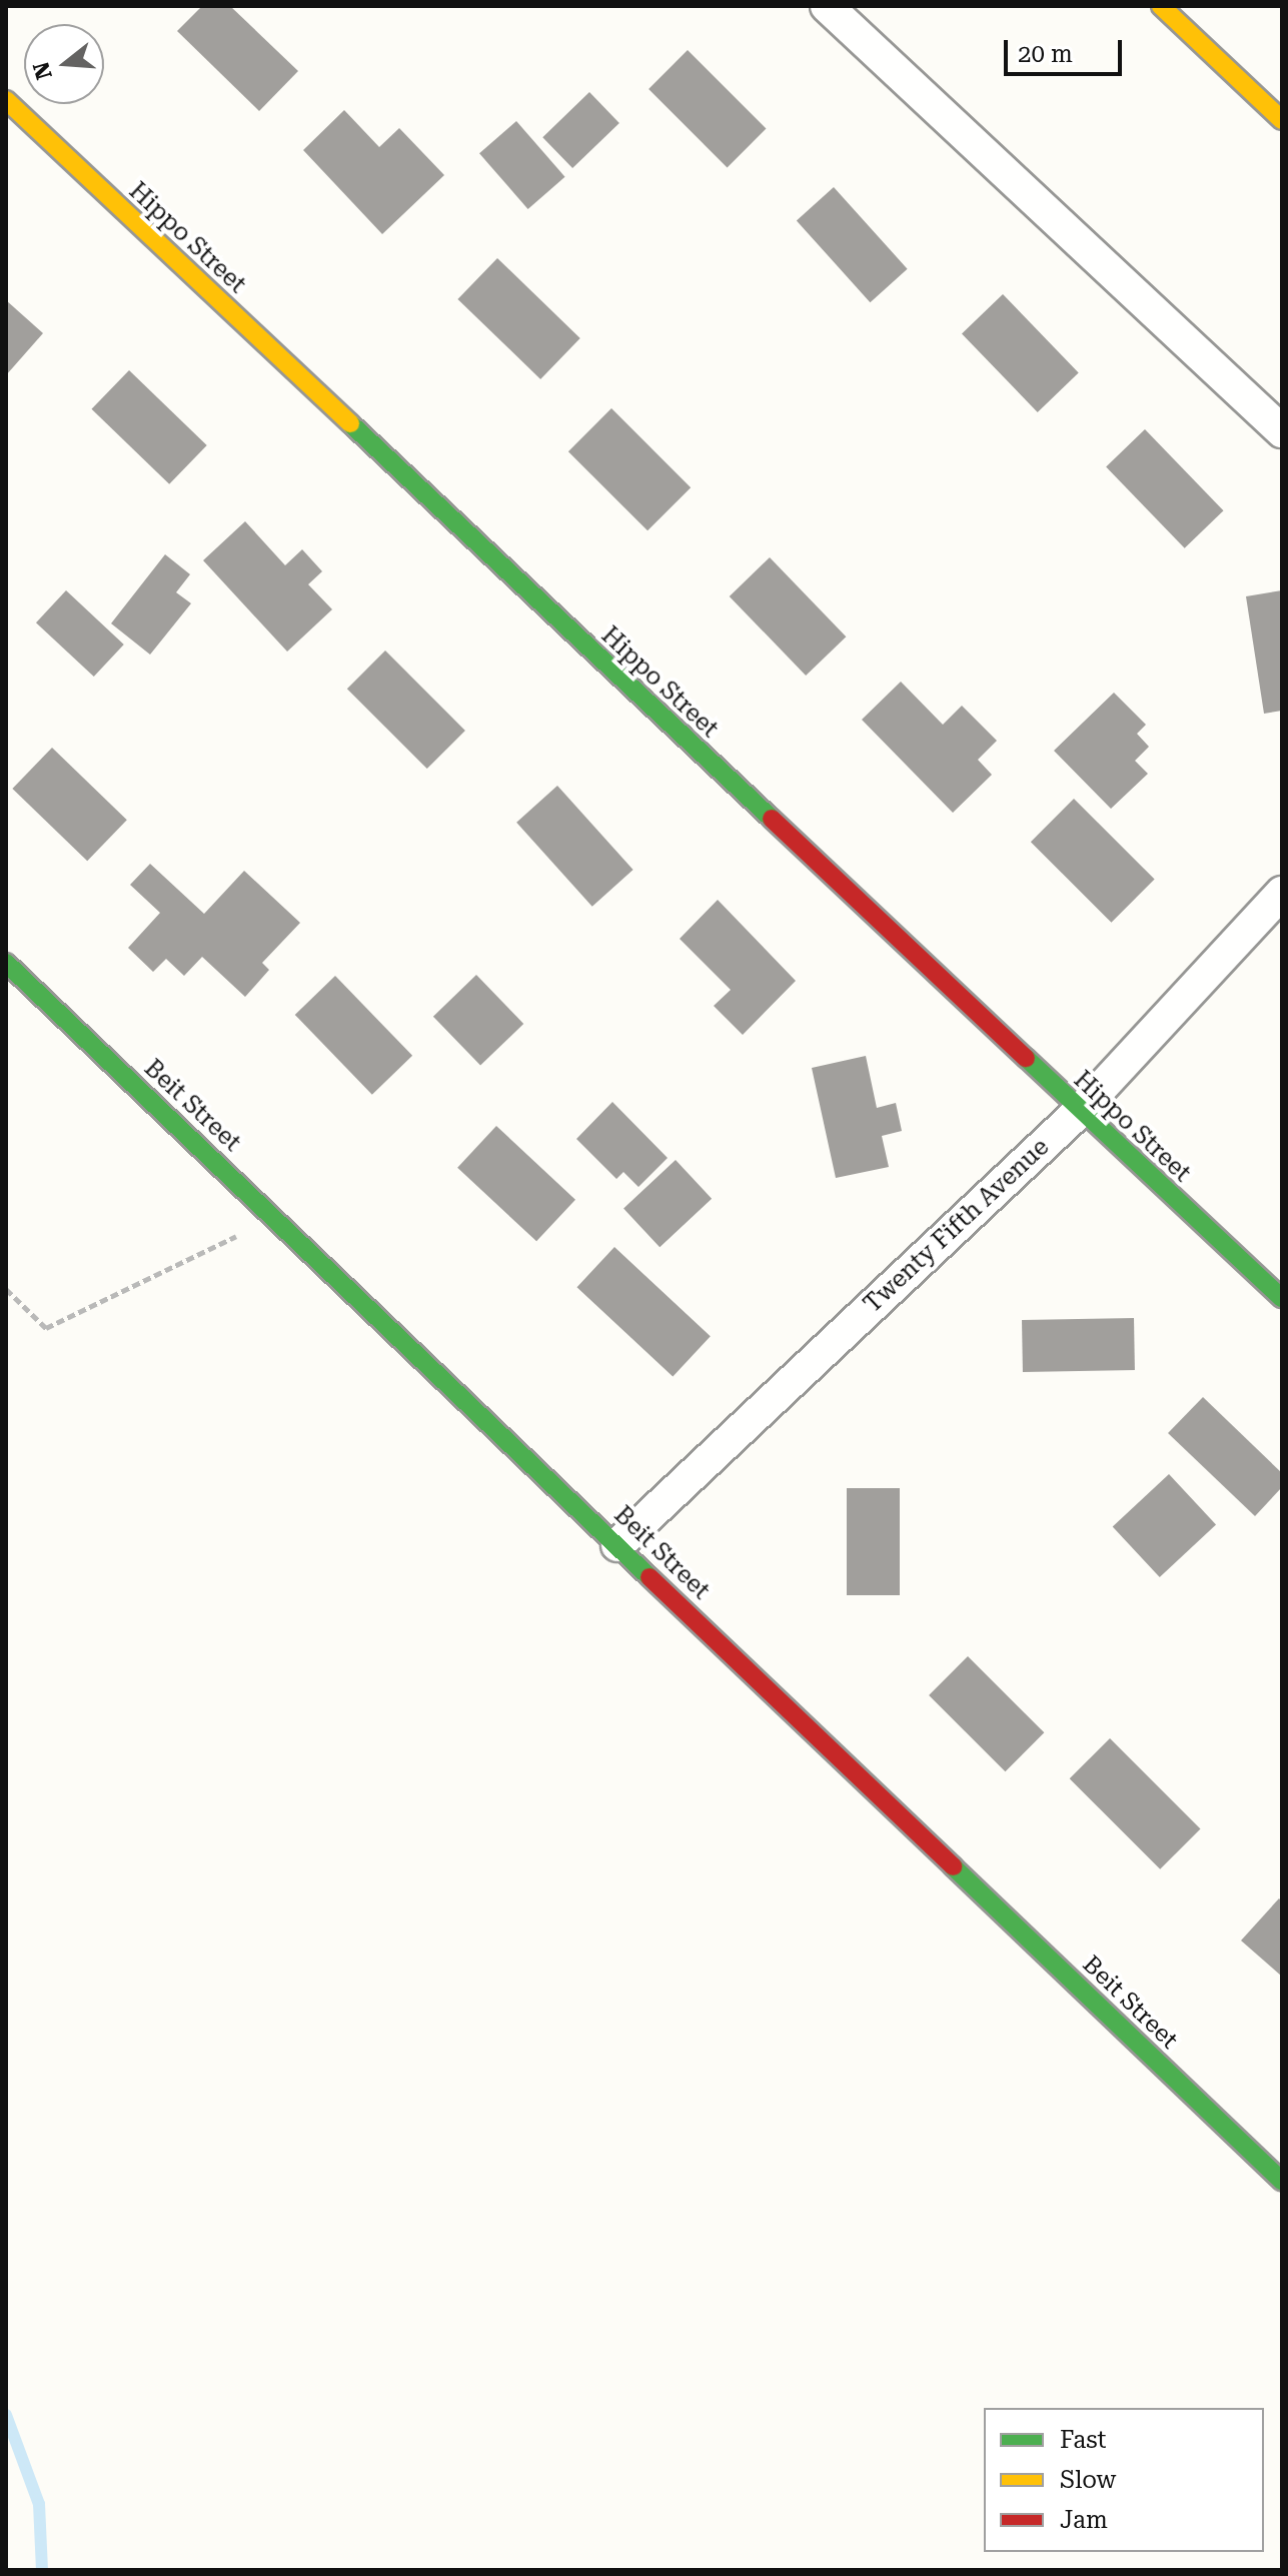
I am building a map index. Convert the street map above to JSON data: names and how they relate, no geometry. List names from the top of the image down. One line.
{"streets":{"street":["Hippo Street","Beit Street","Twenty Fifth Avenue"]},"crossings":[["Hippo Street","Twenty Fifth Avenue"],["Beit Street","Twenty Fifth Avenue"]],"legend":["Fast","Slow","Jam"],"scale_bar":"20 m","north":"left"}
